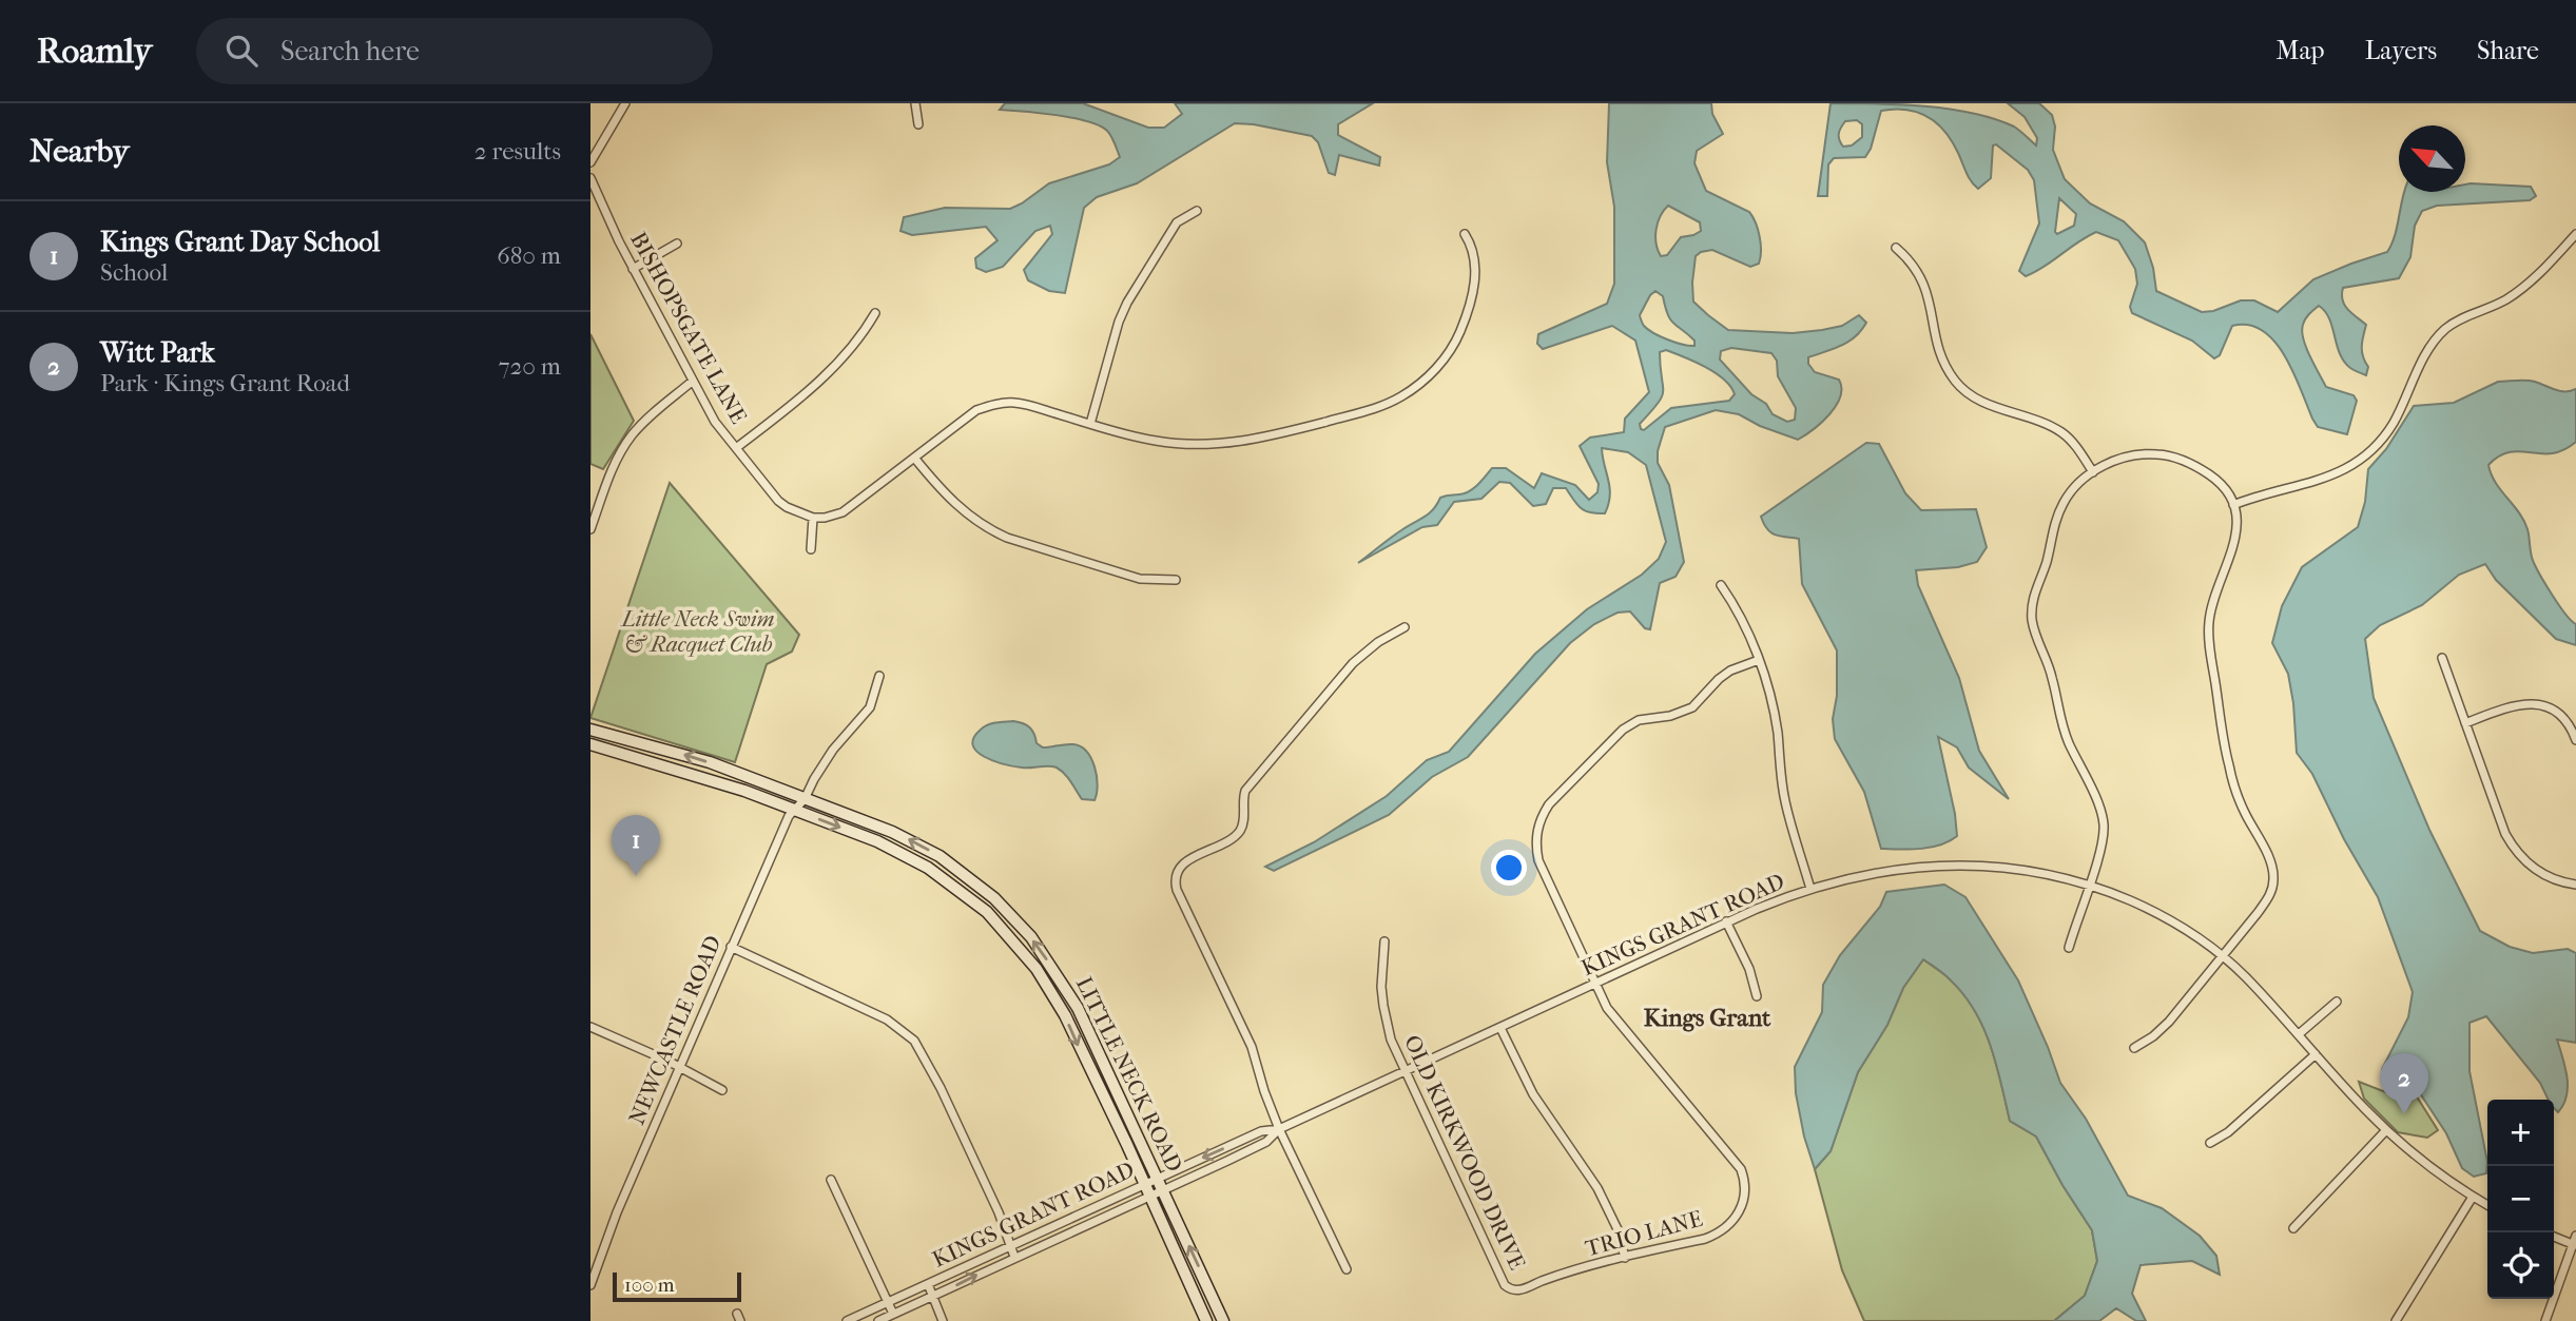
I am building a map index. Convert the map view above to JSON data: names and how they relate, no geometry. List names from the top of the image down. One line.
{"streets":{"street":["BISHOPSGATE LANE","KINGS GRANT ROAD","NEWCASTLE ROAD","LITTLE NECK ROAD","OLD KIRKWOOD DRIVE","TRIO LANE"]},"crossings":[["KINGS GRANT ROAD","LITTLE NECK ROAD"],["KINGS GRANT ROAD","OLD KIRKWOOD DRIVE"],["KINGS GRANT ROAD","TRIO LANE"],["NEWCASTLE ROAD","LITTLE NECK ROAD"],["OLD KIRKWOOD DRIVE","TRIO LANE"]],"districts":["Kings Grant"],"parks":["Little Neck Swim & Racquet Club"],"scale_bar":"100 m","north":"top left","page":{"header":"Roamly","search":"Search here","nav":["Map","Layers","Share"],"heading":["Nearby","2 results"],"list":[{"mark":"1","name":"Kings Grant Day School","note":"School","value":"680 m"},{"mark":"2","name":"Witt Park","note":"Park · Kings Grant Road","value":"720 m"}],"pins":["1","2"],"map_buttons":["+","−"],"scale":"100 m"}}
